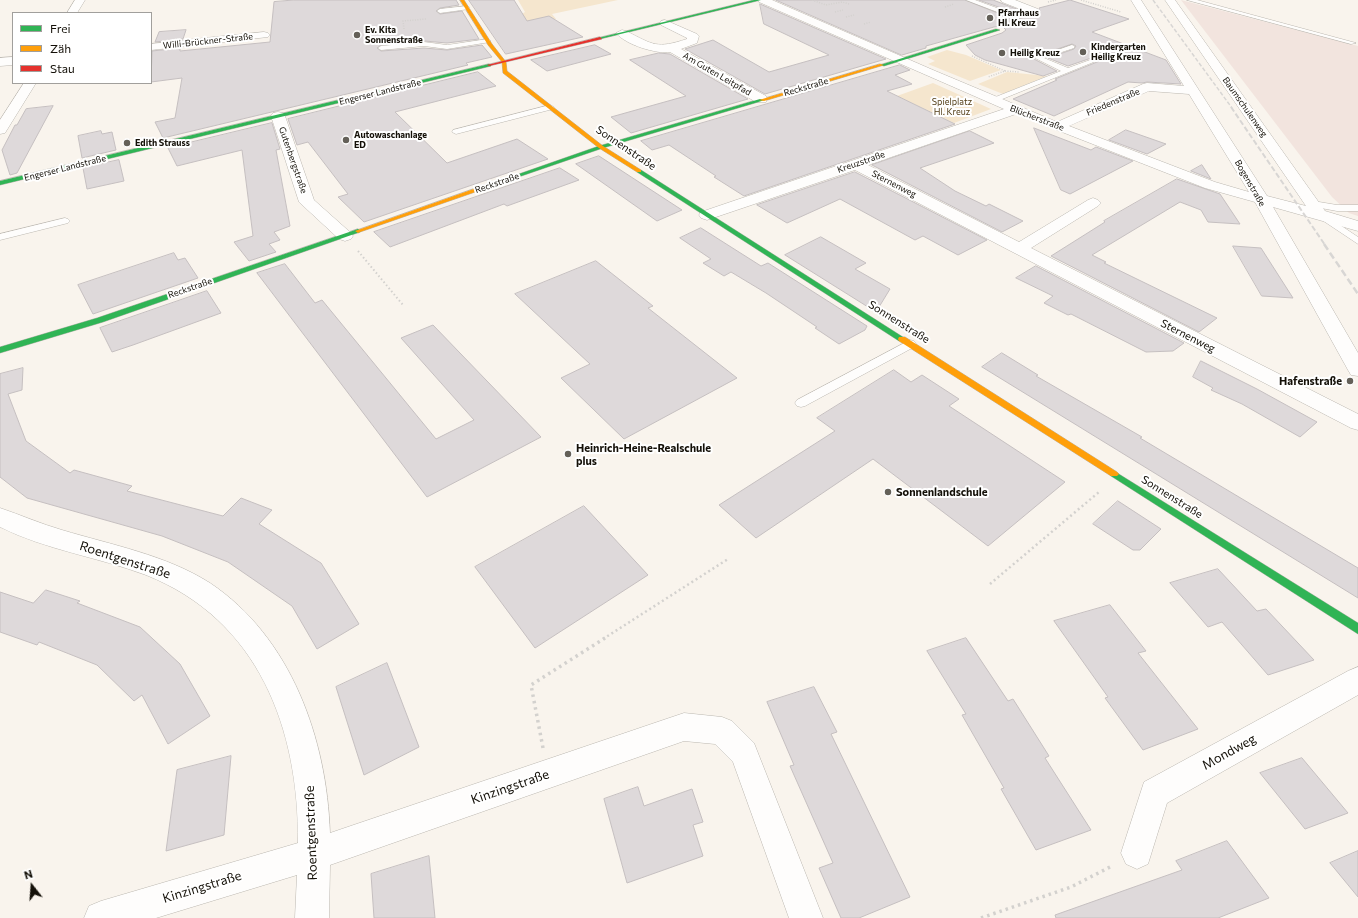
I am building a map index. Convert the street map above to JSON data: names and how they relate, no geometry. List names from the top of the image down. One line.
{"streets":{"street":["Willi-Brückner-Straße","Am Guten Leitpfad","Reckstraße","Engerser Landstraße","Friedenstraße","Baumschulenweg","Blücherstraße","Sonnenstraße","Gutenbergstraße","Kreuzstraße","Bogenstraße","Sternenweg","Roentgenstraße","Mondweg","Kinzingstraße"]},"crossings":[["Am Guten Leitpfad","Reckstraße"],["Am Guten Leitpfad","Engerser Landstraße"],["Reckstraße","Blücherstraße"],["Reckstraße","Sonnenstraße"],["Reckstraße","Gutenbergstraße"],["Engerser Landstraße","Sonnenstraße"],["Engerser Landstraße","Gutenbergstraße"],["Friedenstraße","Blücherstraße"],["Friedenstraße","Bogenstraße"],["Baumschulenweg","Blücherstraße"],["Blücherstraße","Kreuzstraße"],["Blücherstraße","Bogenstraße"],["Sonnenstraße","Kreuzstraße"],["Kreuzstraße","Sternenweg"],["Roentgenstraße","Kinzingstraße"]],"parks":["Spielplatz Hl. Kreuz"],"places":["Pfarrhaus Hl. Kreuz","Ev. Kita Sonnenstraße","Kindergarten Heilig Kreuz","Heilig Kreuz","Autowaschanlage ED","Edith Strauss","Hafenstraße","Heinrich-Heine-Realschule plus","Sonnenlandschule"],"legend":["Frei","Zäh","Stau"],"north":"top"}
